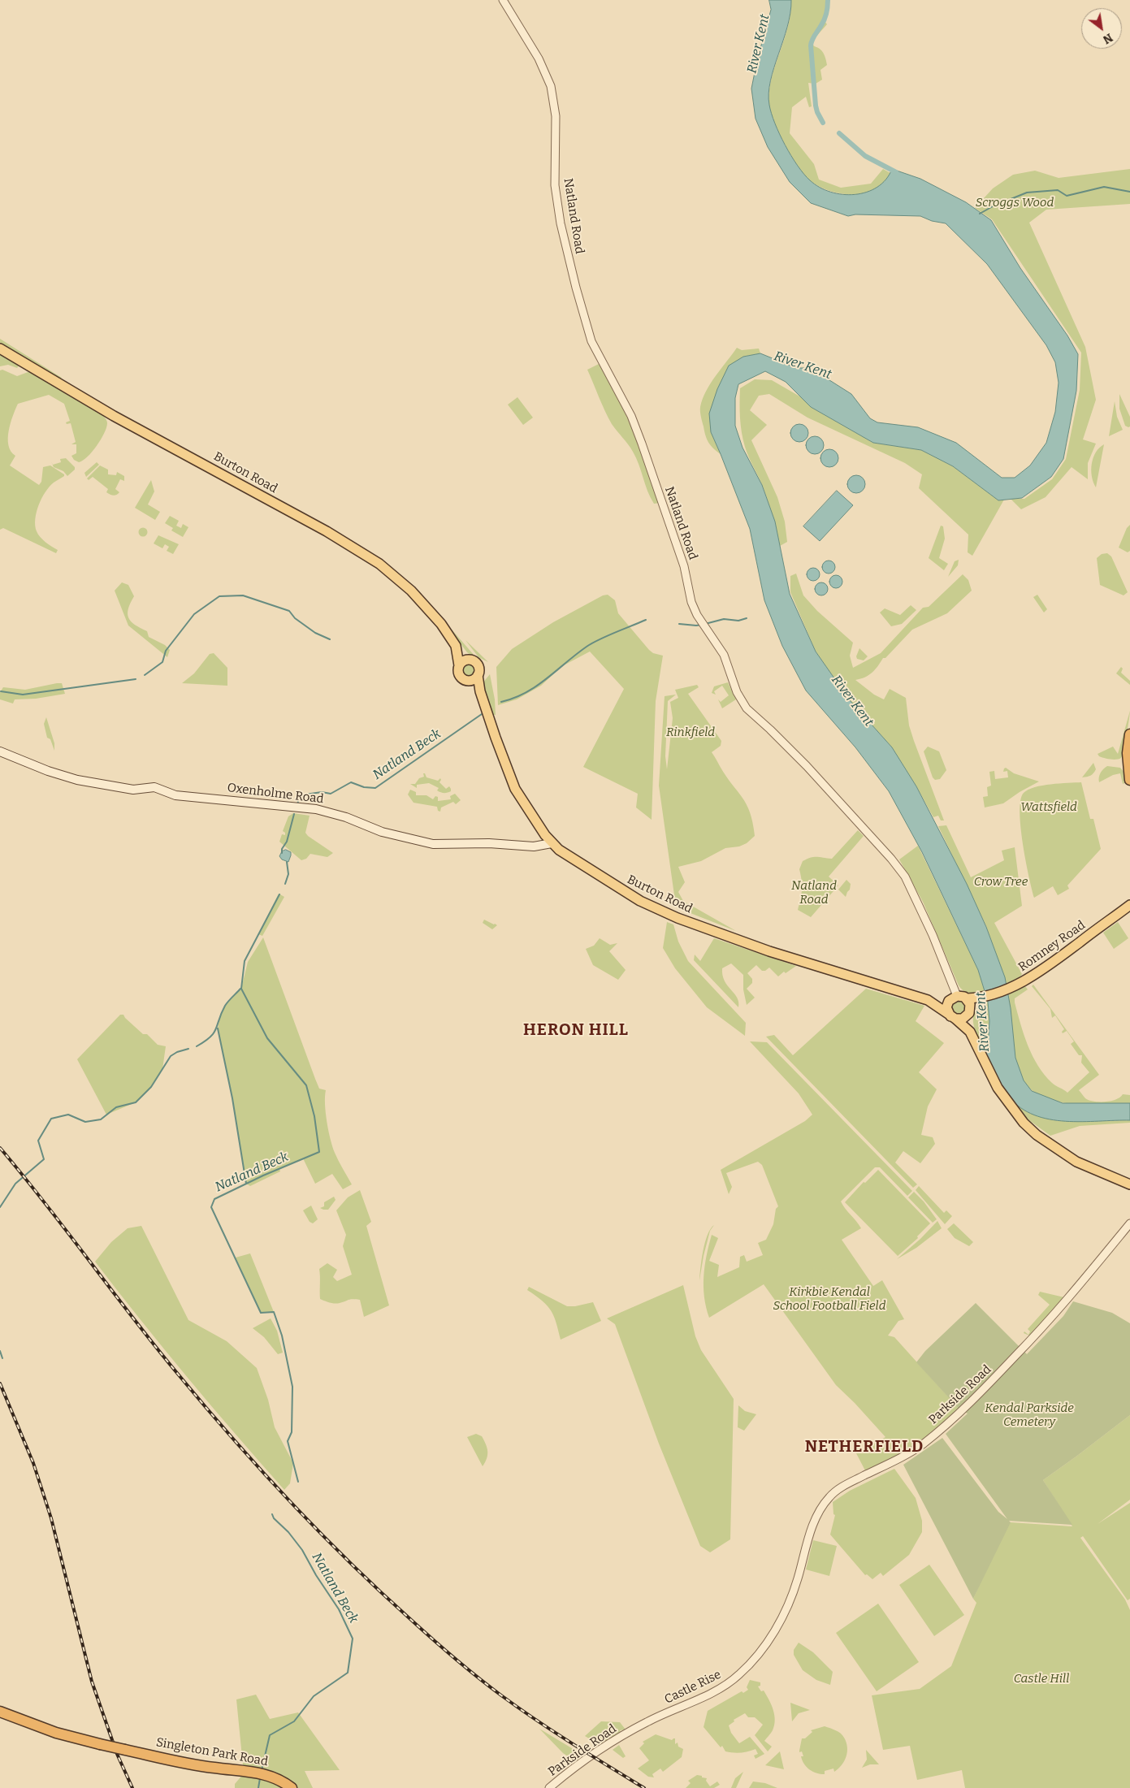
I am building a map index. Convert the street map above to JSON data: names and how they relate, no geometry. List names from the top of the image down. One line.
{"streets":{"highway":["Singleton Park Road"],"main road":["Burton Road","Oxenholme Road","Romney Road"],"street":["Natland Road","Parkside Road","Castle Rise"]},"crossings":[["Natland Road","Burton Road"],["Burton Road","Oxenholme Road"],["Burton Road","Romney Road"],["Parkside Road","Castle Rise"]],"districts":["HERON HILL","NETHERFIELD"],"water":["River Kent","Natland Beck"],"parks":["Scroggs Wood","Rinkfield","Wattsfield","Crow Tree","Natland Road","Kirkbie Kendal School Football Field","Kendal Parkside Cemetery","Castle Hill"],"north":"bottom right"}
